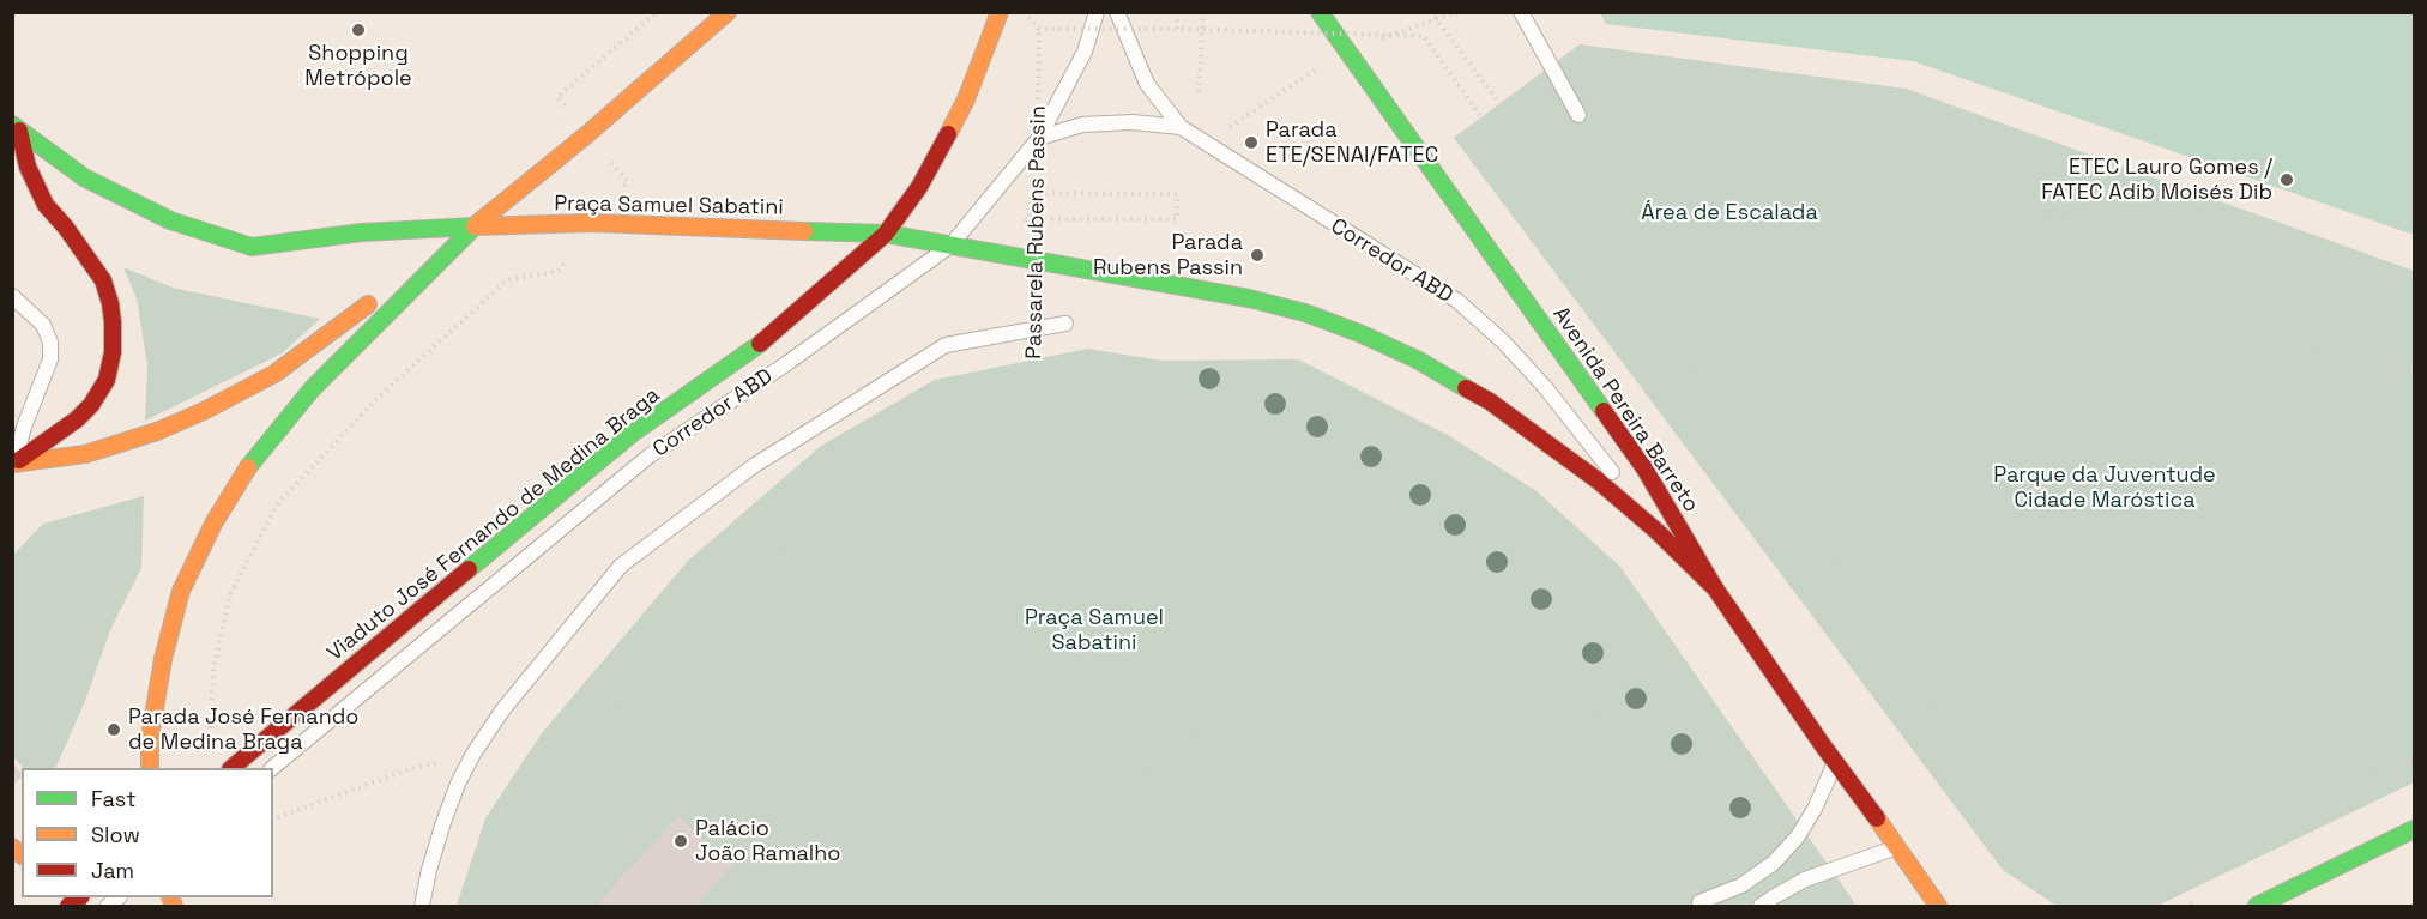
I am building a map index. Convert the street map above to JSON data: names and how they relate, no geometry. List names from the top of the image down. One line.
{"streets":{"main road":["Praça Samuel Sabatini","Avenida Pereira Barreto","Viaduto José Fernando de Medina Braga"],"lane":["Corredor ABD"],"path":["Passarela Rubens Passin"]},"crossings":[["Praça Samuel Sabatini","Corredor ABD"],["Praça Samuel Sabatini","Avenida Pereira Barreto"],["Praça Samuel Sabatini","Viaduto José Fernando de Medina Braga"]],"parks":["Área de Escalada","Parque da Juventude Cidade Maróstica","Praça Samuel Sabatini"],"places":["Shopping Metrópole","Parada ETE/SENAI/FATEC","ETEC Lauro Gomes / FATEC Adib Moisés Dib","Parada Rubens Passin","Parada José Fernando de Medina Braga","Palácio João Ramalho"],"legend":["Fast","Slow","Jam"]}
